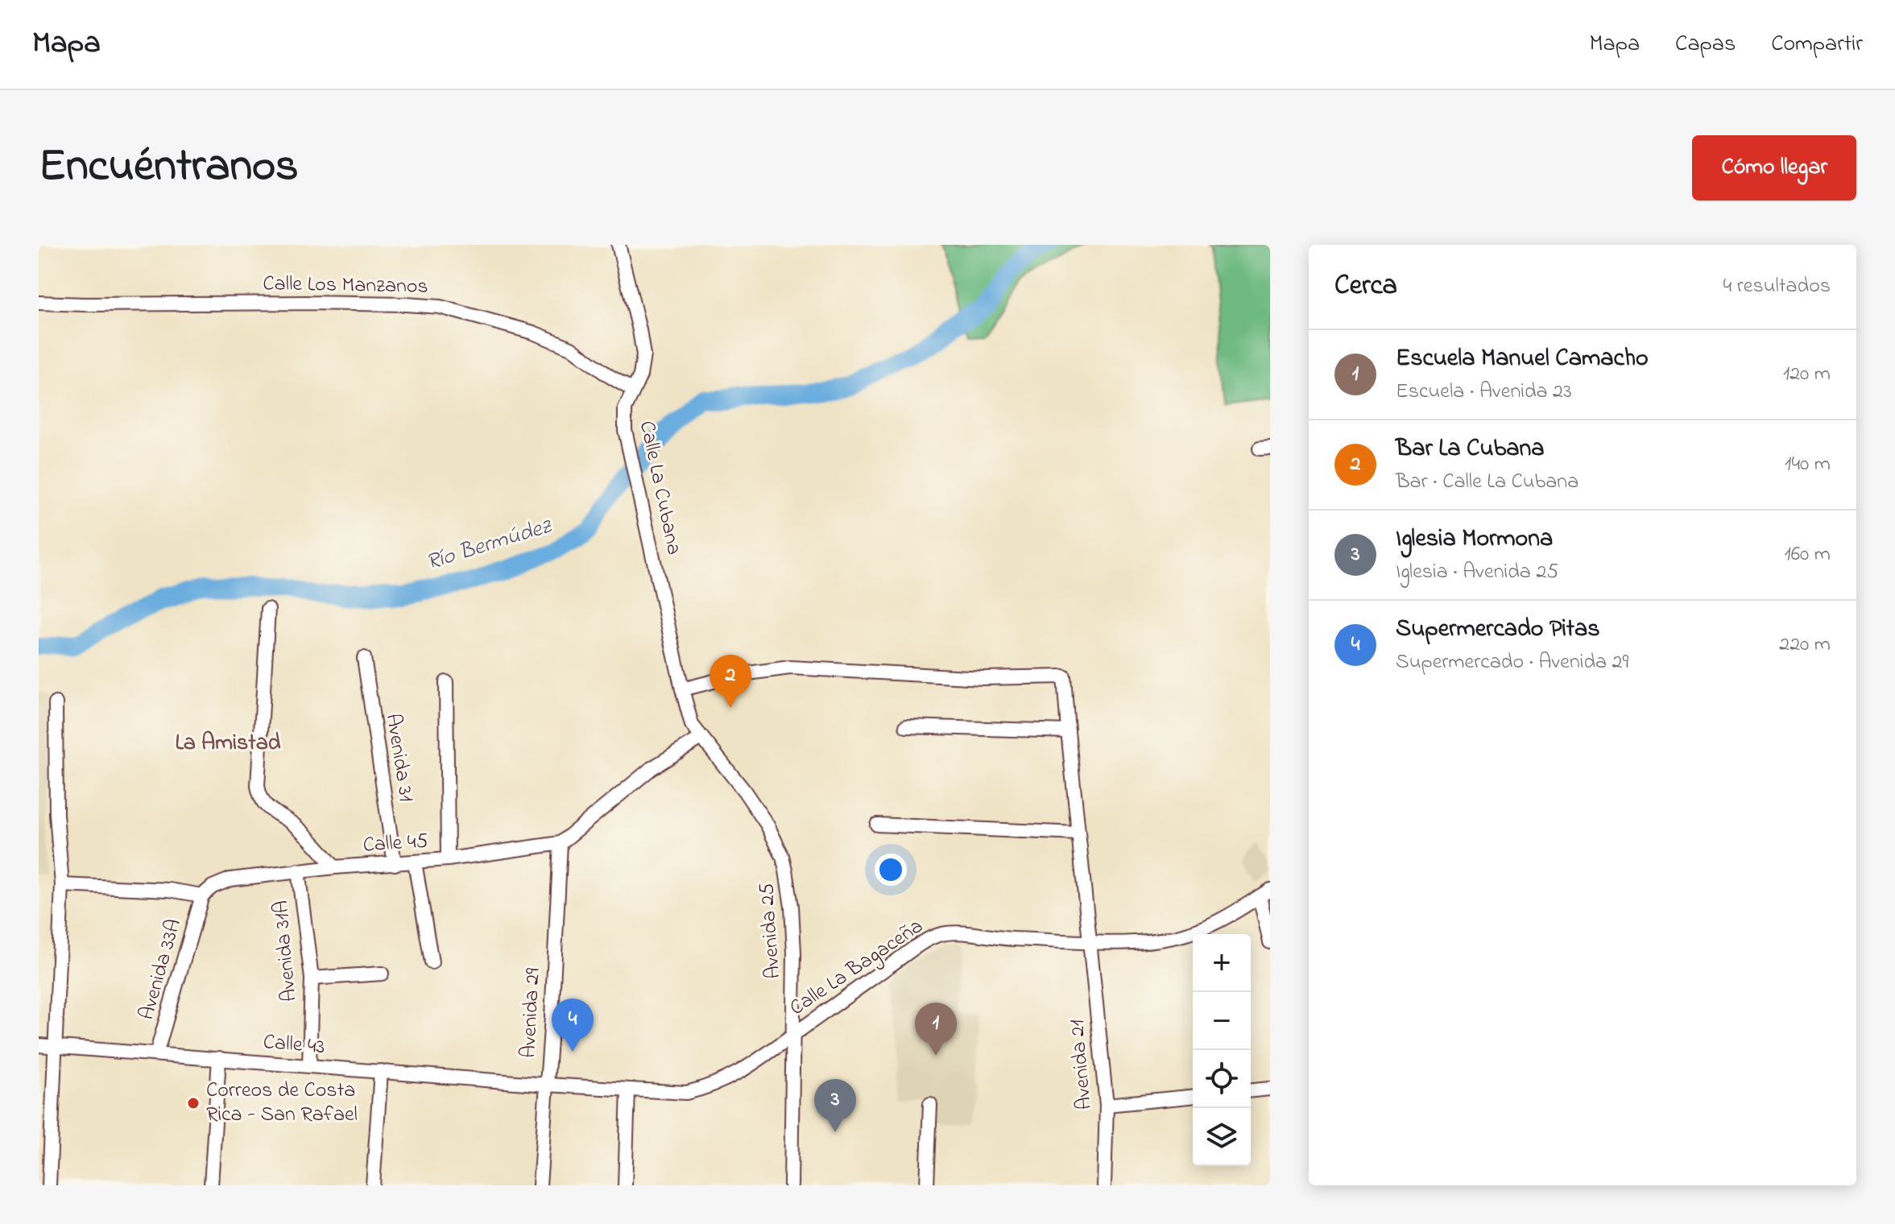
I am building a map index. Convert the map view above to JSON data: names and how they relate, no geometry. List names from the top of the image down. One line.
{"streets":{"street":["Calle Los Manzanos","Calle La Cubana","Avenida 31","Calle 45","Avenida 25","Avenida 31A","Calle La Bagaceña","Avenida 33A","Avenida 29","Calle 43","Avenida 21"]},"crossings":[["Calle Los Manzanos","Calle La Cubana"],["Calle La Cubana","Avenida 25"],["Calle La Cubana","Avenida 21"],["Avenida 31","Calle 45"],["Calle 45","Avenida 31A"],["Calle 45","Avenida 33A"],["Calle 45","Avenida 29"],["Avenida 25","Calle La Bagaceña"],["Avenida 31A","Calle 43"],["Calle La Bagaceña","Avenida 29"],["Calle La Bagaceña","Calle 43"],["Calle La Bagaceña","Avenida 21"],["Avenida 33A","Calle 43"],["Avenida 29","Calle 43"]],"districts":["La Amistad"],"water":["Río Bermúdez"],"places":["Correos de Costa Rica - San Rafael"],"page":{"header":"Mapa","nav":["Mapa","Capas","Compartir"],"title":"Encuéntranos","buttons":"Cómo llegar","heading":["Cerca","4 resultados"],"list":[{"mark":"1","name":"Escuela Manuel Camacho","note":"Escuela · Avenida 23","value":"120 m"},{"mark":"2","name":"Bar La Cubana","note":"Bar · Calle La Cubana","value":"140 m"},{"mark":"3","name":"Iglesia Mormona","note":"Iglesia · Avenida 25","value":"160 m"},{"mark":"4","name":"Supermercado Pitas","note":"Supermercado · Avenida 29","value":"220 m"}],"pins":["2","4","1","3"],"map_buttons":["+","−"]}}
